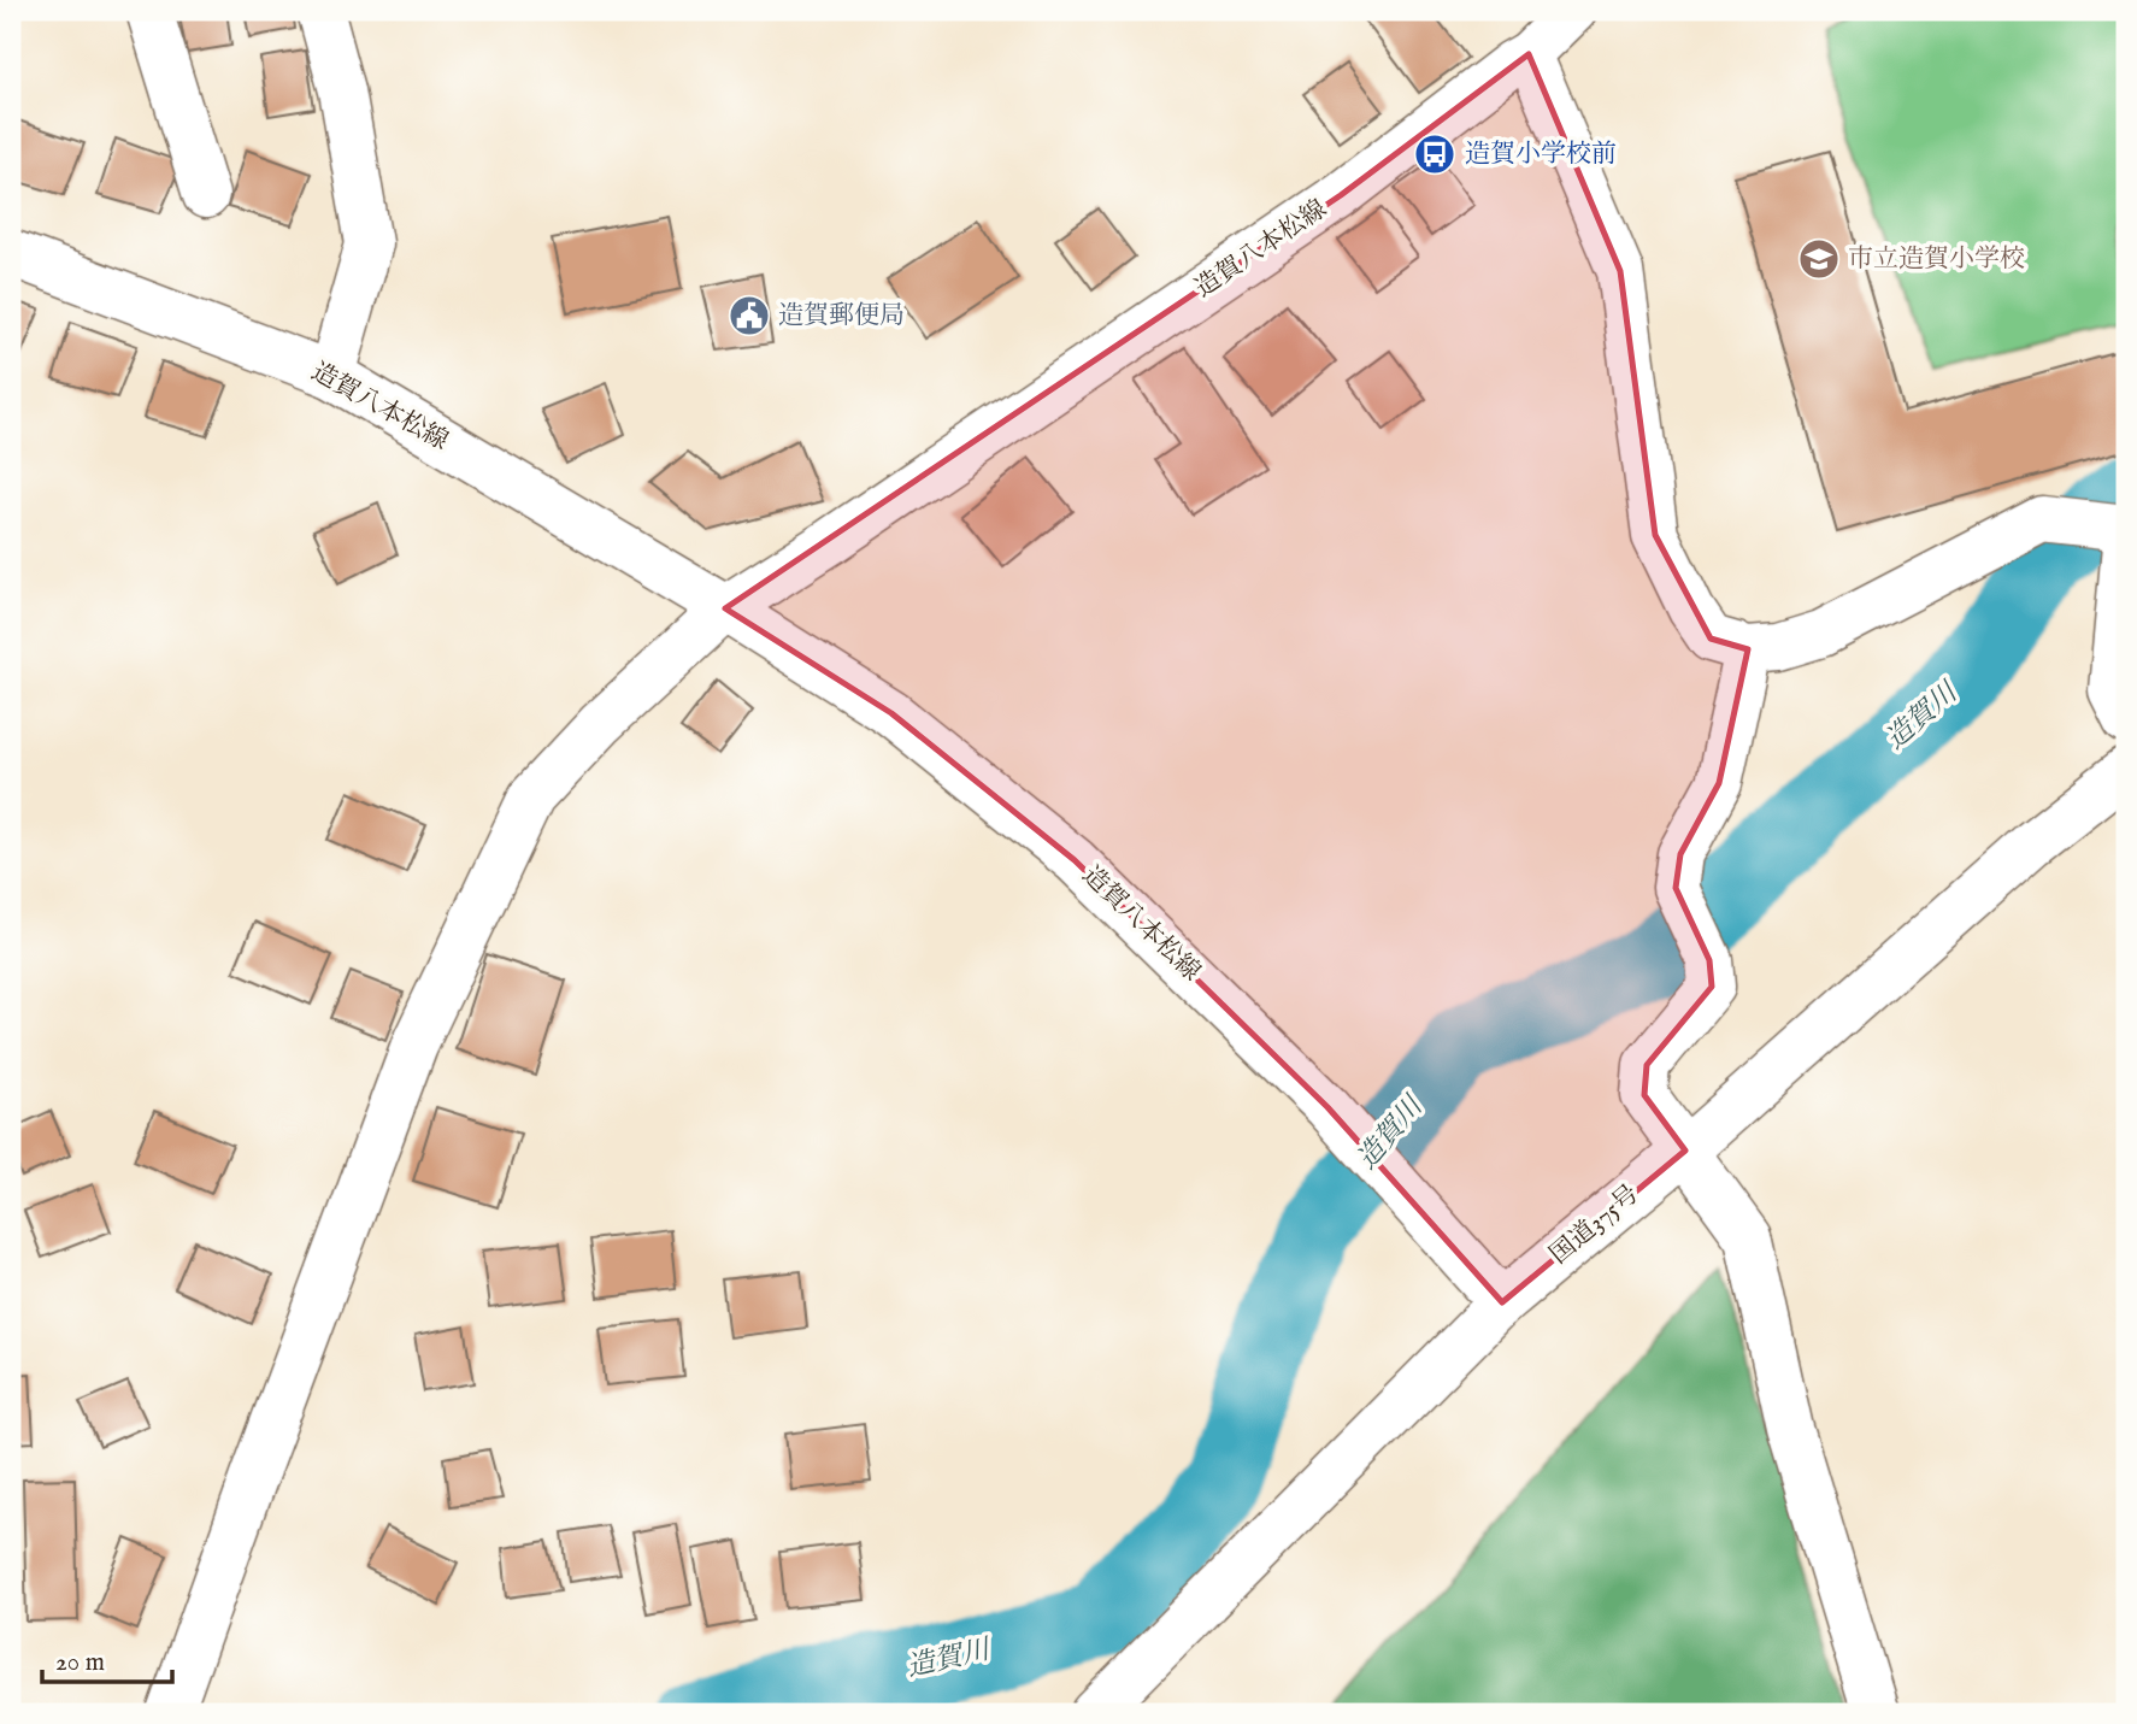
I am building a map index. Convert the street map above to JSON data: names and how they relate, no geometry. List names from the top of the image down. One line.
{"streets":{"main road":["造賀八本松線","国道375号"]},"crossings":[["造賀八本松線","国道375号"]],"water":["造賀川"],"places":{"bus stop":["造賀小学校前"],"school or university":["市立造賀小学校"],"public building":["造賀郵便局"]},"scale_bar":"20 m"}
